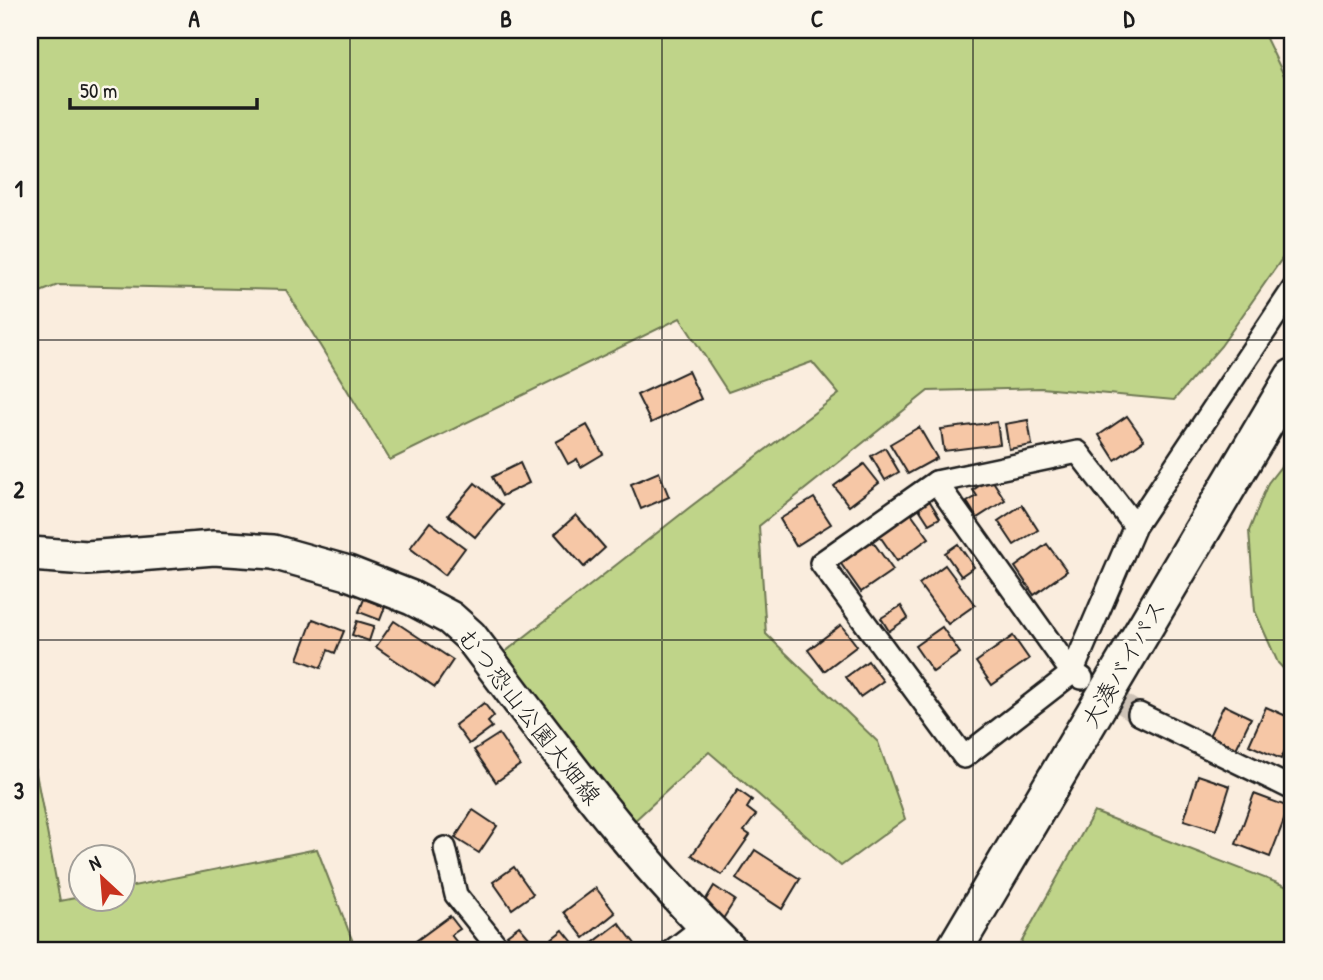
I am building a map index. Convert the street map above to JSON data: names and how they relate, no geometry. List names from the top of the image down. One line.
{"streets":{"highway":["大湊バイパス"],"main road":["むつ恐山公園大畑線"]},"scale_bar":"50 m","north":"top left","grid":{"columns":["A","B","C","D"],"rows":["1","2","3"]}}
